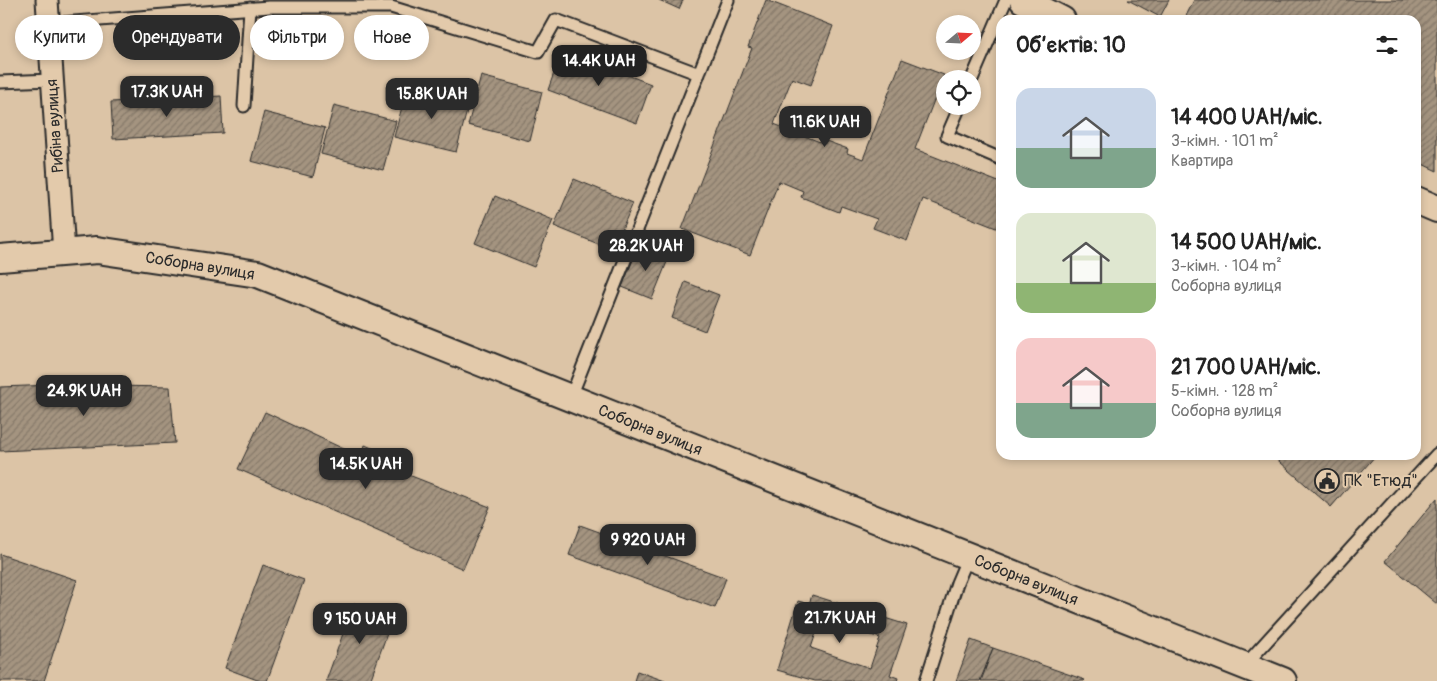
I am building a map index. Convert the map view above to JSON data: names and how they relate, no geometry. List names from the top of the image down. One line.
{"streets":{"street":["Рибіна вулиця","Соборна вулиця"]},"crossings":[["Рибіна вулиця","Соборна вулиця"]],"places":{"public building":["ПК \"Етюд\""]},"north":"right","page":{"chip":["Купити","Орендувати","Фільтри","Нове"],"heading":"Об’єктів: 10","price":["14.4K UAH","17.3K UAH","15.8K UAH","11.6K UAH","28.2K UAH","24.9K UAH","14.5K UAH","9 920 UAH","21.7K UAH","9 150 UAH"],"list":[{"name":"14 400 UAH/міс.","note":"3-кімн. · 101 m² · Квартира"},{"name":"14 500 UAH/міс.","note":"3-кімн. · 104 m² · Соборна вулиця"},{"name":"21 700 UAH/міс.","note":"5-кімн. · 128 m² · Соборна вулиця"}]}}
